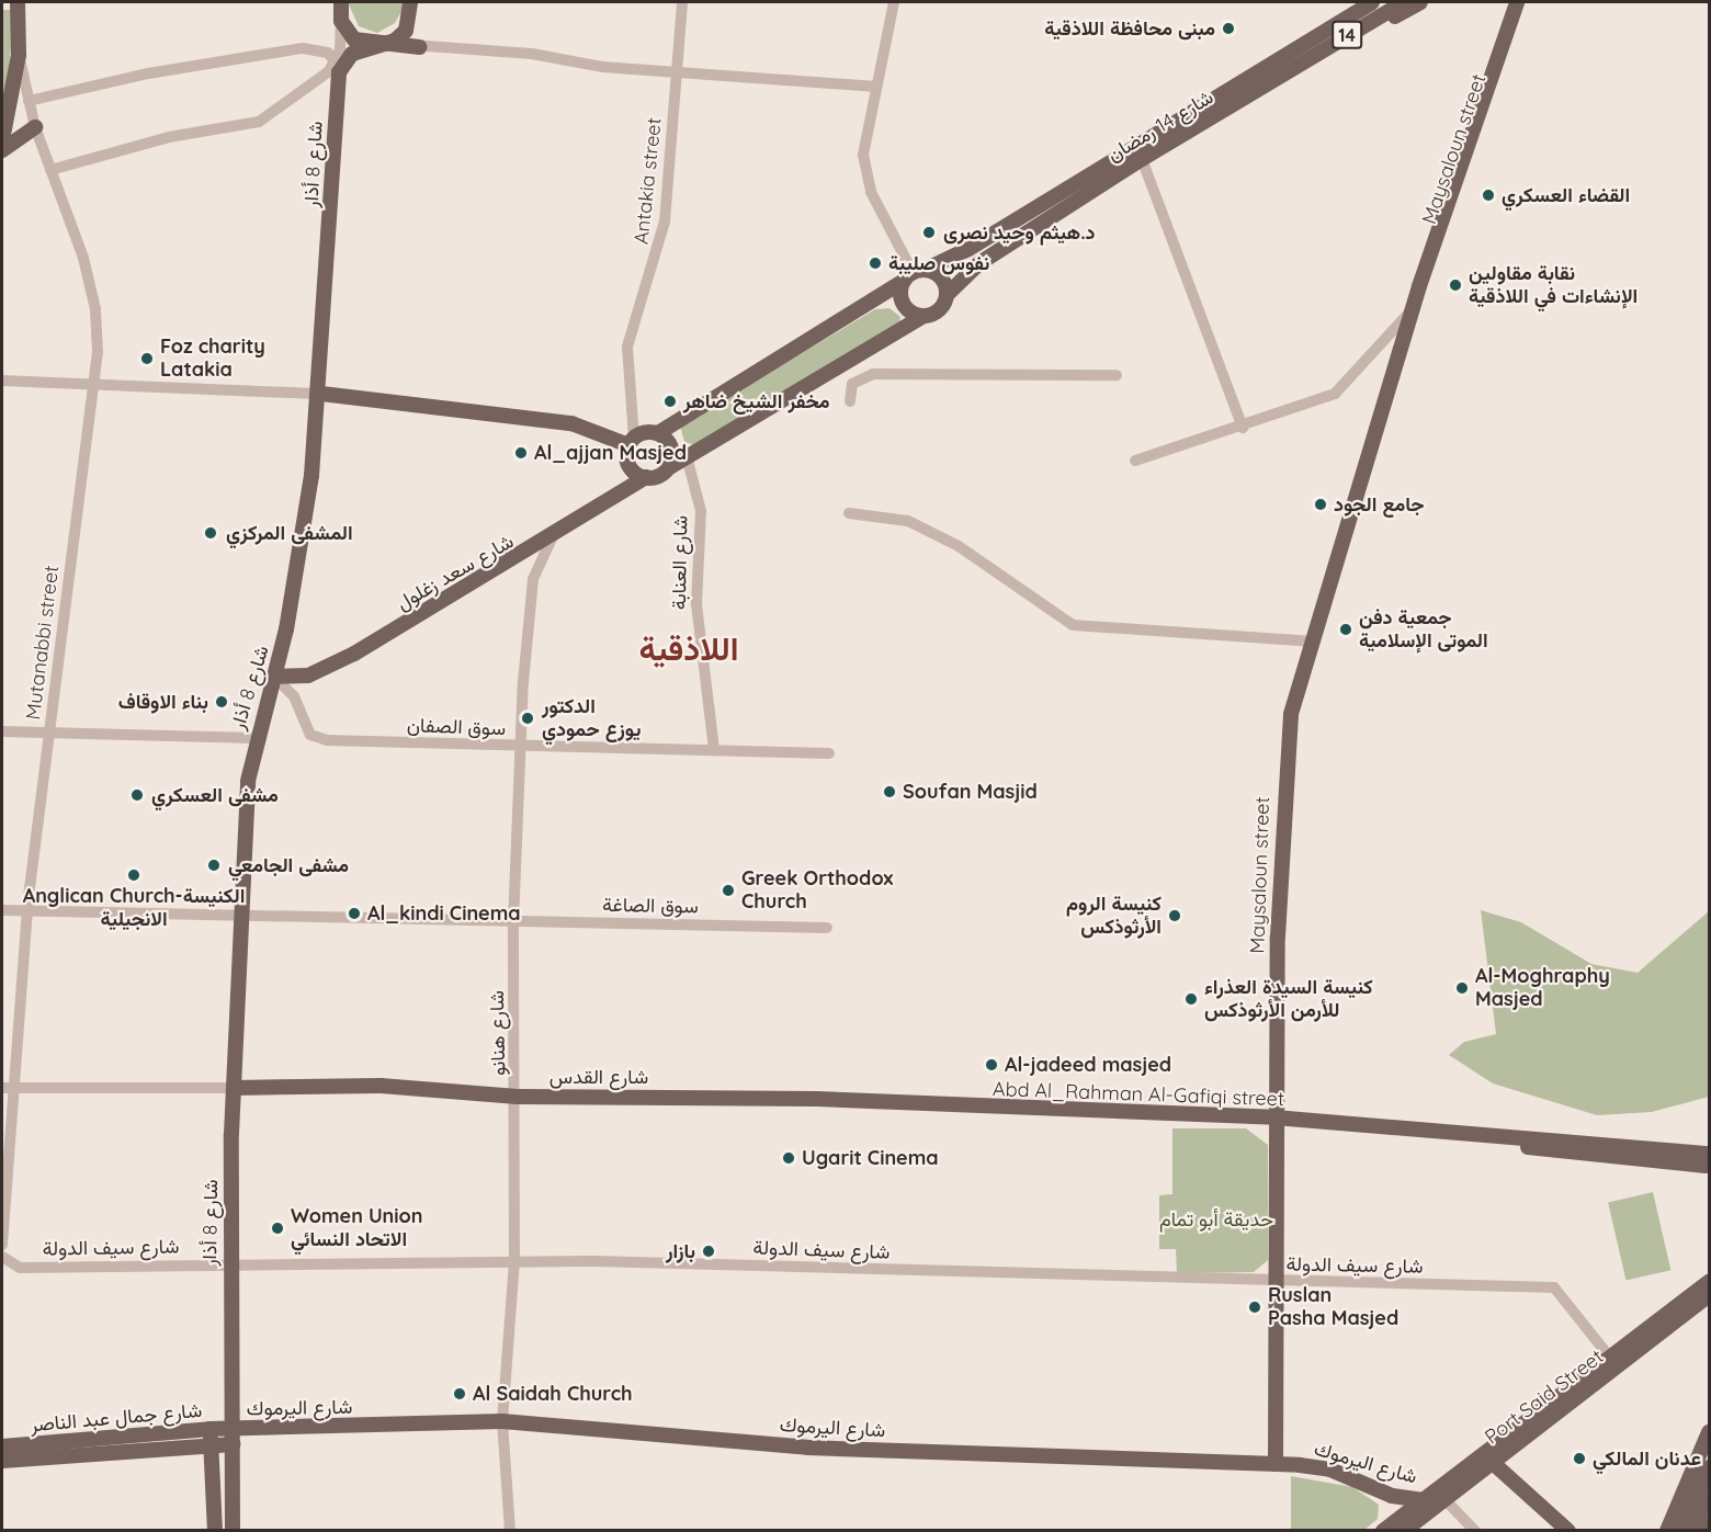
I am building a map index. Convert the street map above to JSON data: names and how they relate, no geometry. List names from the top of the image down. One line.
{"streets":{"main road":["14","شارع 14 رمضان","Maysaloun street","شارع 8 أذار","شارع سعد زغلول","شارع القدس","Abd Al_Rahman Al-Gafiqi street","Port Said Street","شارع اليرموك","شارع جمال عبد الناصر"],"street":["Antakia street","شارع العنابة","Mutanabbi street","سوق الصفان","سوق الصاغة","شارع هنانو","شارع سيف الدولة"]},"crossings":[["Maysaloun street","Abd Al_Rahman Al-Gafiqi street"],["Maysaloun street","شارع سيف الدولة"],["Maysaloun street","شارع اليرموك"],["شارع 8 أذار","شارع سعد زغلول"],["شارع 8 أذار","سوق الصفان"],["شارع 8 أذار","سوق الصاغة"],["شارع 8 أذار","شارع القدس"],["شارع 8 أذار","شارع سيف الدولة"],["شارع 8 أذار","شارع اليرموك"],["شارع 8 أذار","شارع جمال عبد الناصر"],["Antakia street","شارع سعد زغلول"],["شارع العنابة","سوق الصفان"],["شارع سعد زغلول","سوق الصفان"],["شارع سعد زغلول","شارع هنانو"],["Mutanabbi street","سوق الصاغة"],["سوق الصفان","شارع هنانو"],["سوق الصاغة","شارع هنانو"],["شارع هنانو","شارع القدس"],["شارع هنانو","شارع سيف الدولة"],["شارع هنانو","شارع اليرموك"],["شارع القدس","Abd Al_Rahman Al-Gafiqi street"],["شارع اليرموك","شارع جمال عبد الناصر"]],"districts":["اللاذقية"],"parks":["حديقة أبو تمام"],"places":["مبنى محافظة اللاذقية","القضاء العسكري","د.هيثم وحيد نصرى","نفوس صليبة","نقابة مقاولين الإنشاءات في اللاذقية","Foz charity Latakia","مخفر الشيخ ضاهر","Al_ajjan Masjed","جامع الجود","المشفى المركزي","جمعية دفن الموتى الإسلامية","بناء الاوقاف","الدكتور يوزع حمودي","Soufan Masjid","مشفى العسكري","مشفى الجامعي","Anglican Church-الكنيسة الانجيلية","Greek Orthodox Church","Al_kindi Cinema","كنيسة الروم الأرثوذكس","Al-Moghraphy Masjed","كنيسة السيدة العذراء للأرمن الأرثوذكس","Al-jadeed masjed","Ugarit Cinema","Women Union الاتحاد النسائي","بازار","Ruslan Pasha Masjed","Al Saidah Church","عدنان المالكي"]}
